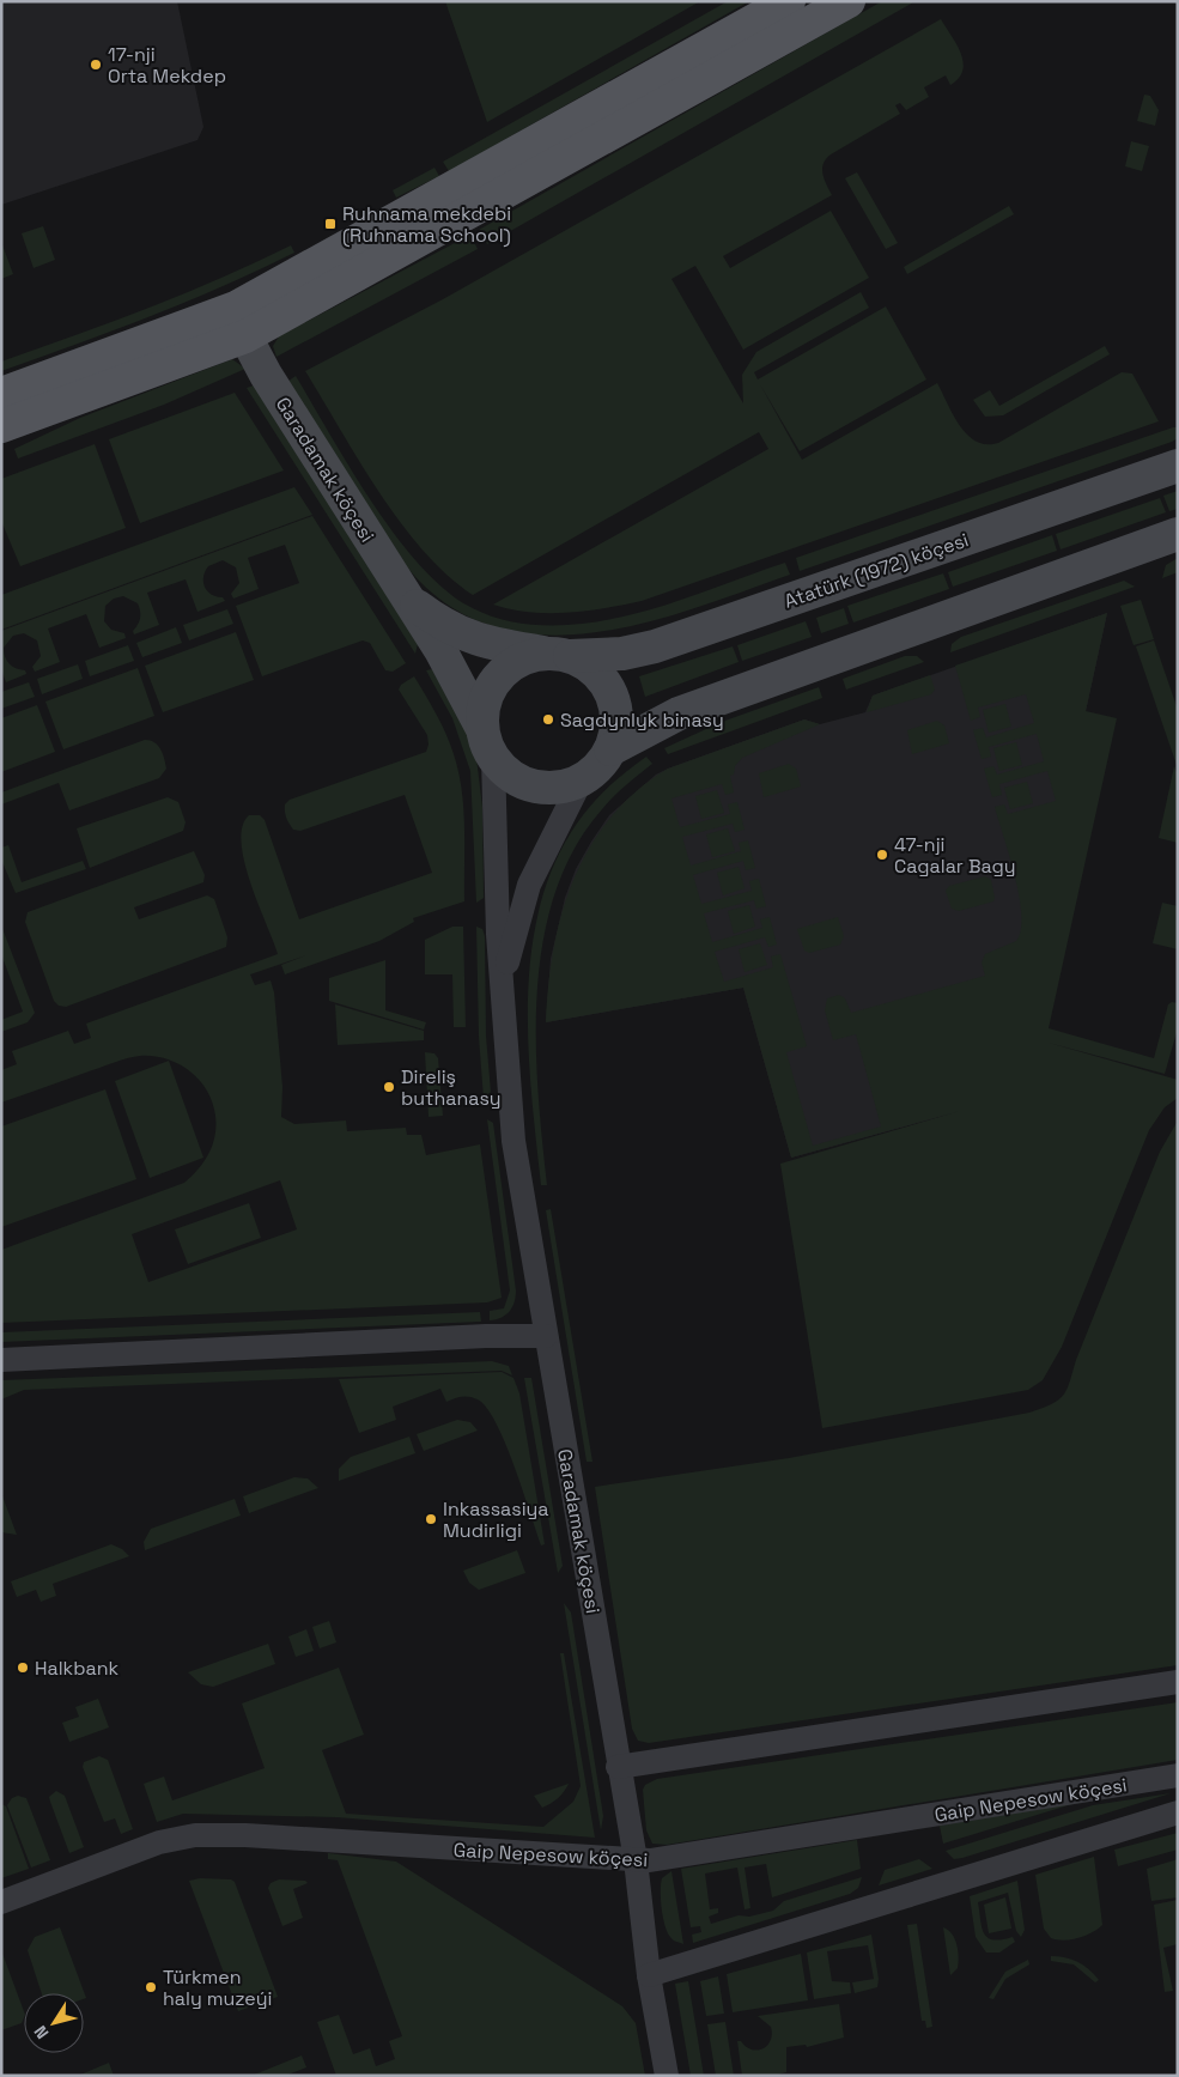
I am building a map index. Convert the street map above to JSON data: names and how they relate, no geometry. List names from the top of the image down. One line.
{"streets":{"main road":["Garadamak köçesi","Atatürk (1972) köçesi"],"street":["Gaip Nepesow köçesi"]},"crossings":[["Garadamak köçesi","Atatürk (1972) köçesi"],["Garadamak köçesi","Gaip Nepesow köçesi"]],"places":{"other":["17-nji Orta Mekdep","Sagdynlyk binasy","47-nji Cagalar Bagy","Direliş buthanasy","Inkassasiya Mudirligi","Halkbank","Türkmen haly muzeýi"],"transit":["Ruhnama mekdebi (Ruhnama School)"]},"north":"bottom left"}
